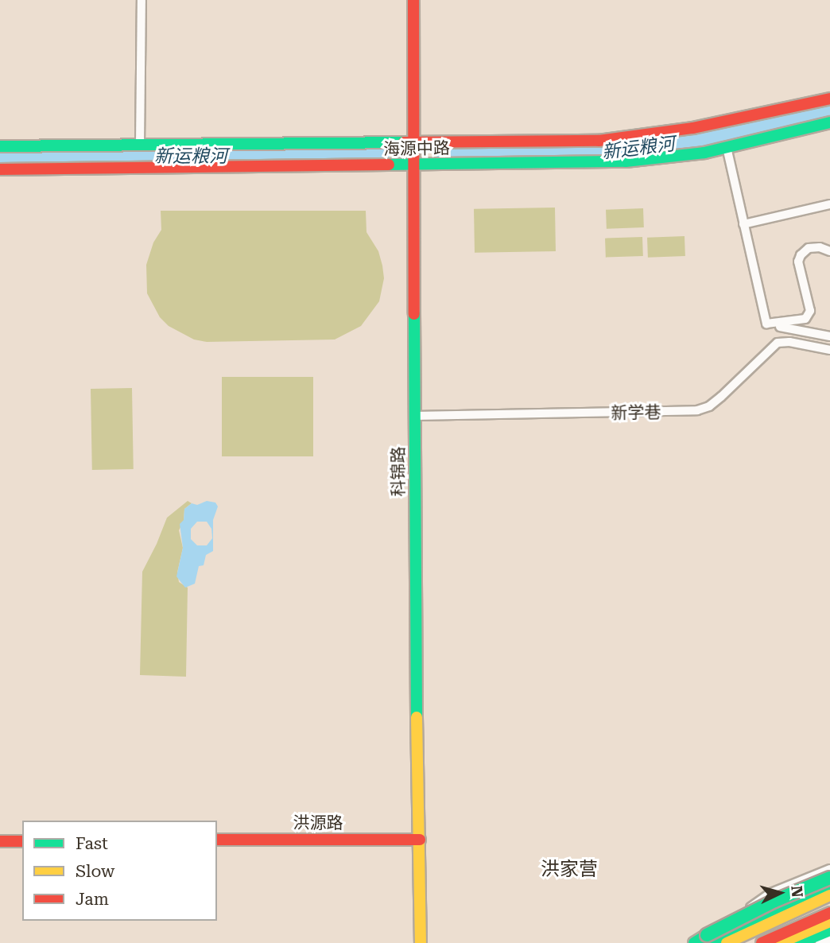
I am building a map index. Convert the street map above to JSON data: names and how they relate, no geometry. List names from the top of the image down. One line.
{"streets":{"main road":["海源中路","科锦路","洪源路"],"street":["新学巷"]},"crossings":[["海源中路","科锦路"],["新学巷","科锦路"],["科锦路","洪源路"]],"districts":["洪家营"],"water":["新运粮河"],"legend":["Fast","Slow","Jam"],"north":"right"}
